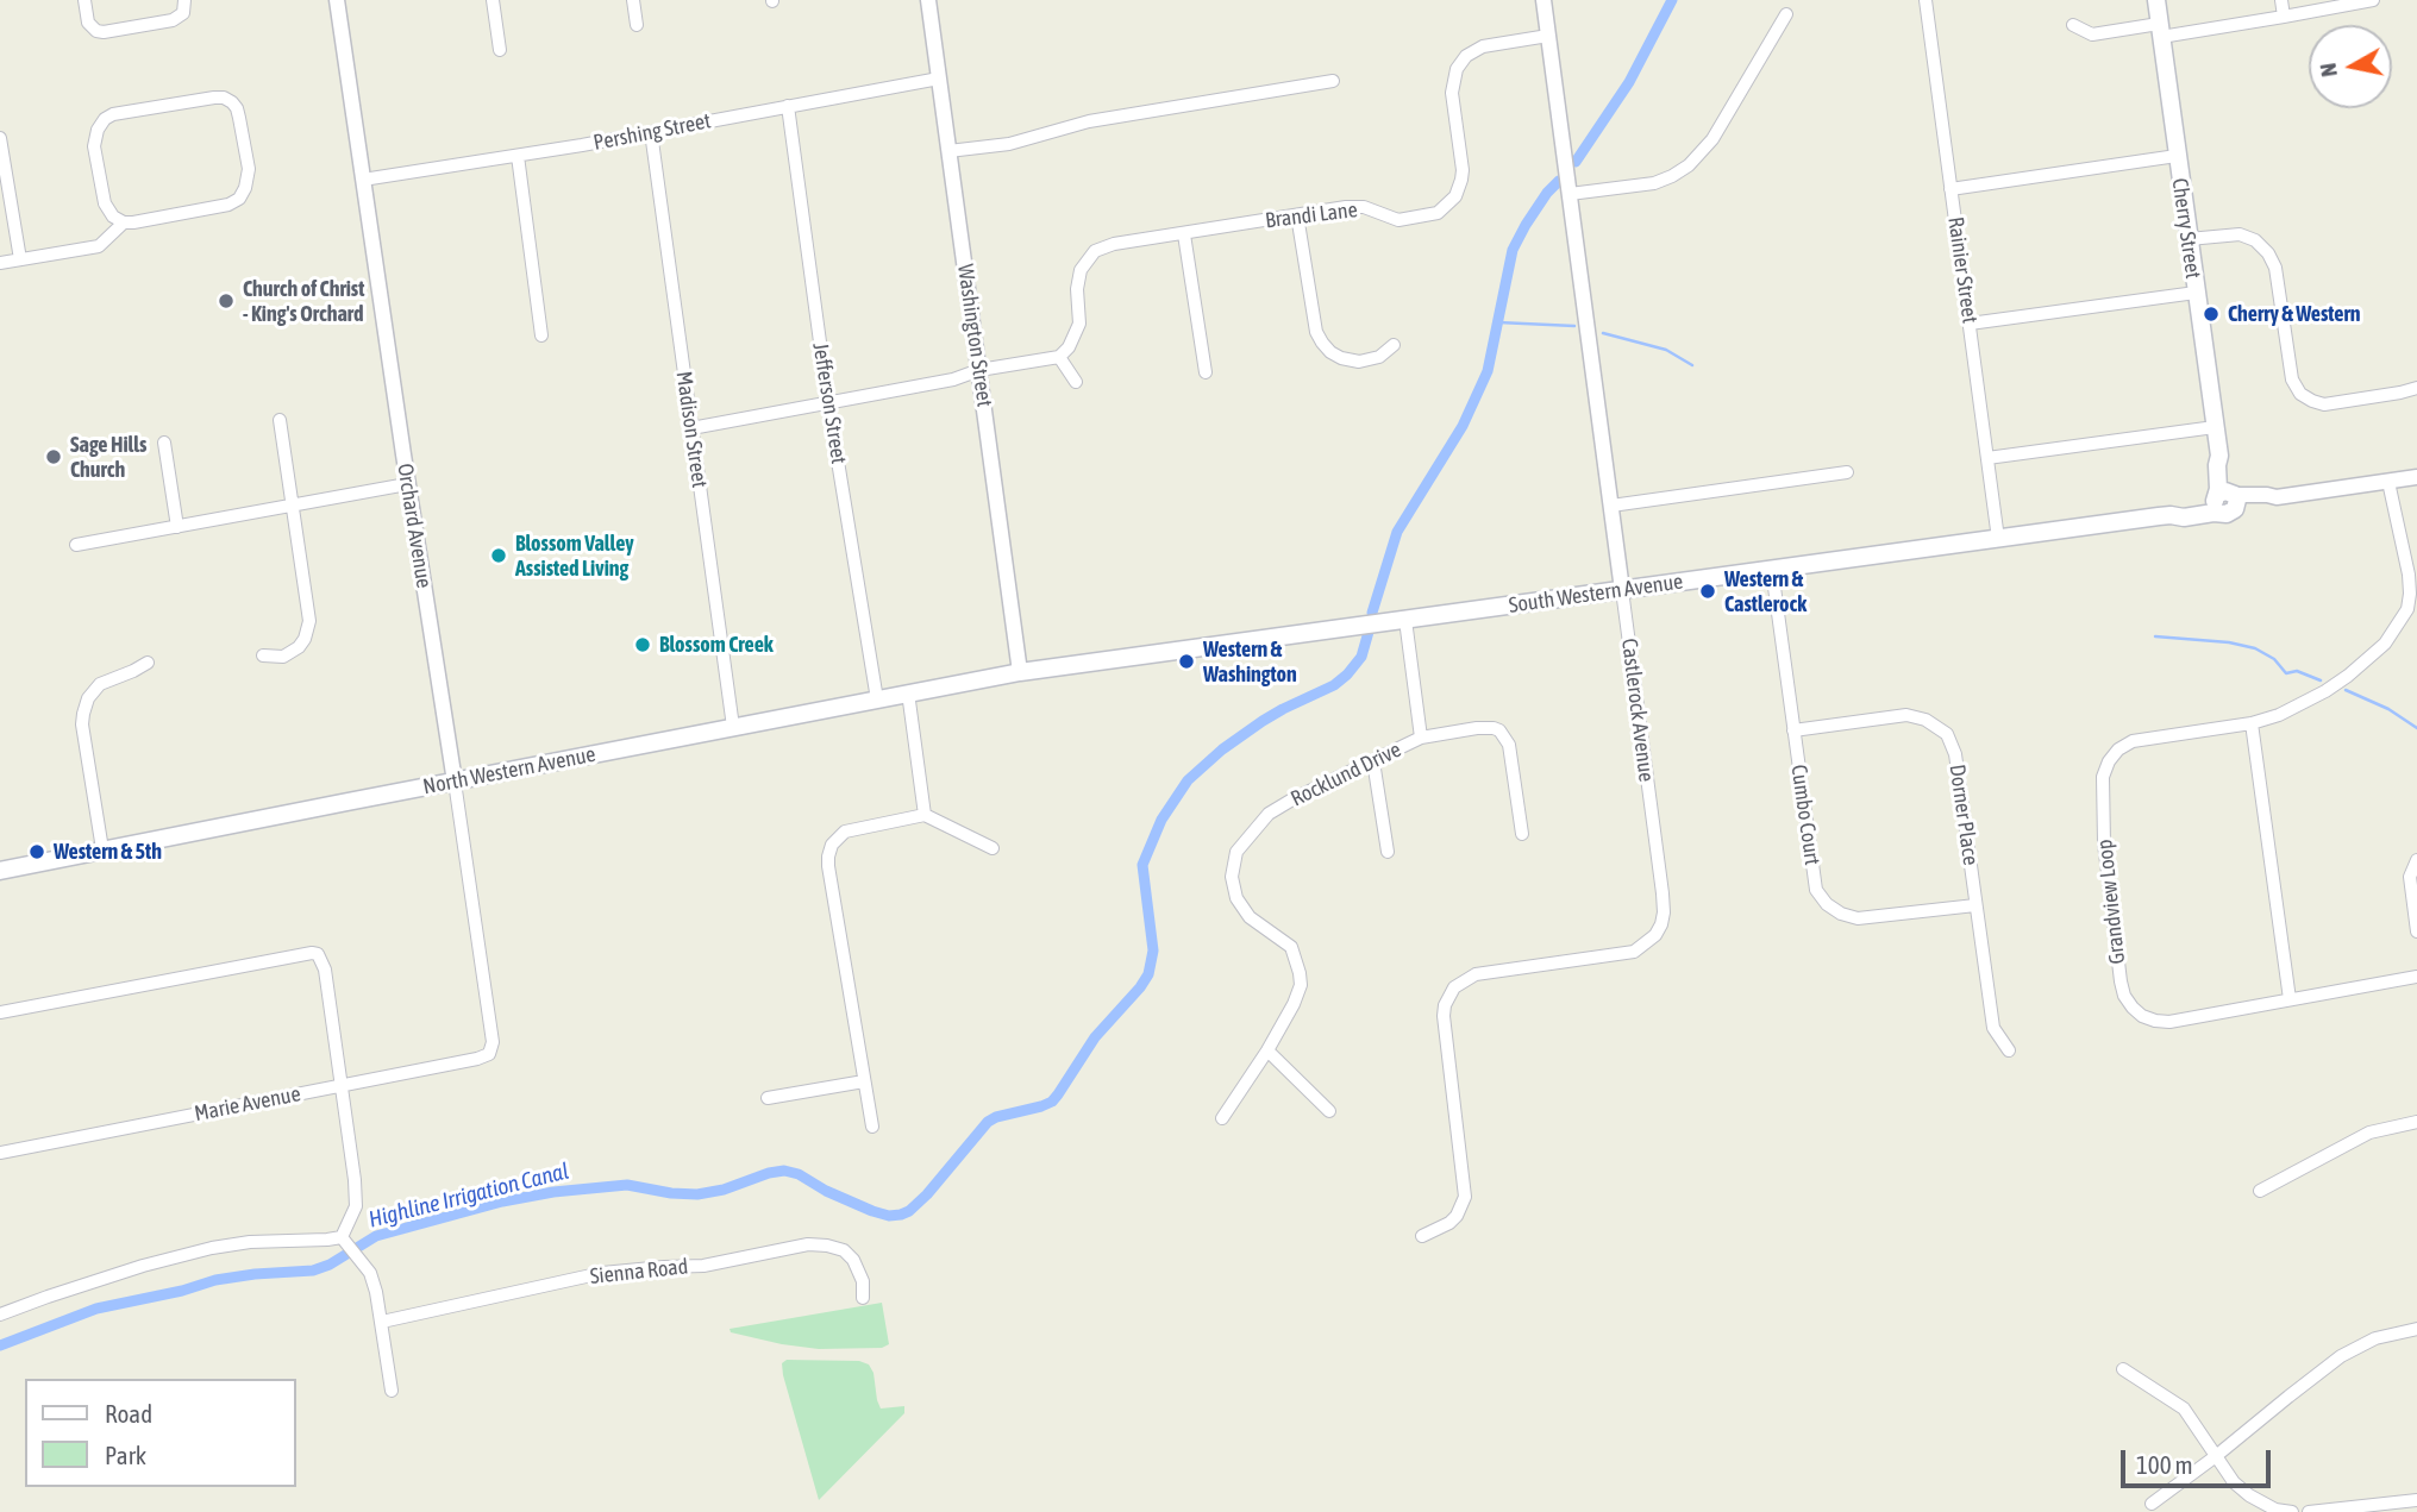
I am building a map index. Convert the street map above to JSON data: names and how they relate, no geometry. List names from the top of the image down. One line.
{"streets":{"main road":["Cherry Street","South Western Avenue","North Western Avenue"],"street":["Pershing Street","Brandi Lane","Rainier Street","Washington Street","Jefferson Street","Madison Street","Orchard Avenue","Castlerock Avenue","Rocklund Drive","Cumbo Court","Dorner Place","Grandview Loop","Marie Avenue","Sienna Road"]},"crossings":[["Pershing Street","Washington Street"],["Pershing Street","Jefferson Street"],["Pershing Street","Madison Street"],["Pershing Street","Orchard Avenue"],["Brandi Lane","Castlerock Avenue"],["Cherry Street","South Western Avenue"],["Rainier Street","South Western Avenue"],["Washington Street","South Western Avenue"],["Washington Street","North Western Avenue"],["Jefferson Street","North Western Avenue"],["Madison Street","North Western Avenue"],["Orchard Avenue","North Western Avenue"],["Orchard Avenue","Marie Avenue"],["South Western Avenue","Castlerock Avenue"],["South Western Avenue","North Western Avenue"],["South Western Avenue","Rocklund Drive"],["South Western Avenue","Cumbo Court"],["South Western Avenue","Grandview Loop"],["Cumbo Court","Dorner Place"]],"water":["Highline Irrigation Canal"],"places":["Church of Christ - King's Orchard","Cherry & Western","Sage Hills Church","Blossom Valley Assisted Living","Western & Castlerock","Blossom Creek","Western & Washington","Western & 5th"],"legend":["Road","Park"],"scale_bar":"100 m","north":"left"}
